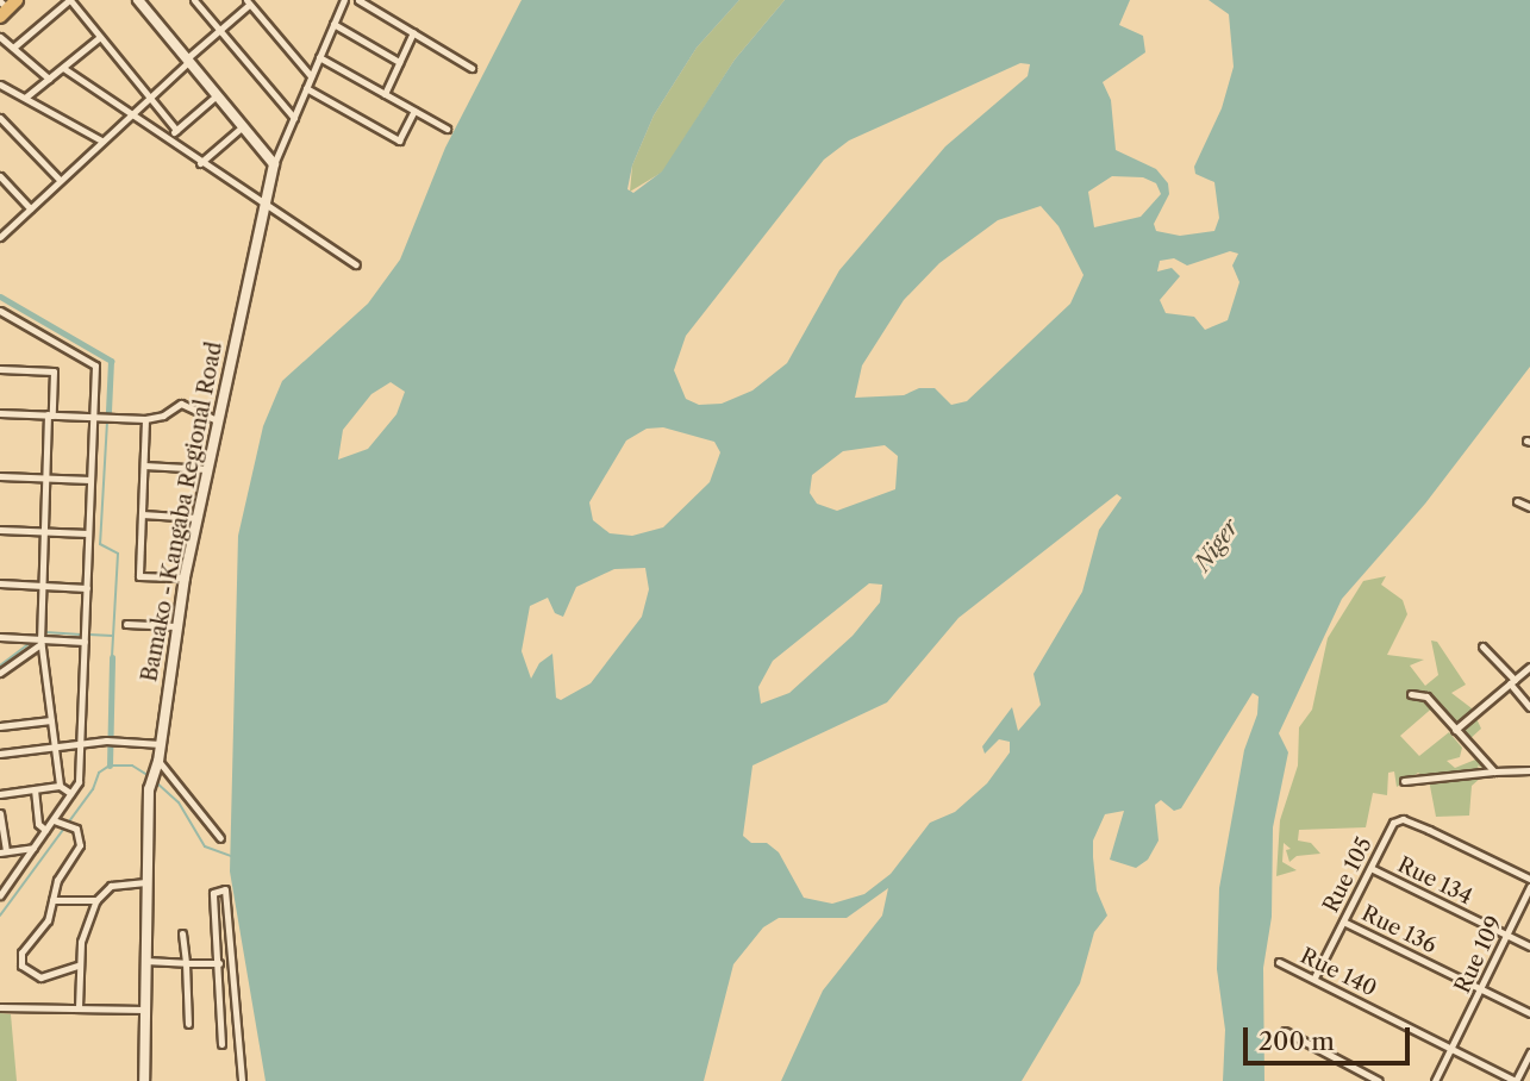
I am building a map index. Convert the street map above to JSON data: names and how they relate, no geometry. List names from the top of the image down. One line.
{"streets":{"street":["Bamako - Kangaba Regional Road","Rue 105","Rue 134","Rue 136","Rue 109","Rue 140"]},"crossings":[["Rue 105","Rue 134"],["Rue 105","Rue 136"],["Rue 105","Rue 140"],["Rue 134","Rue 109"],["Rue 136","Rue 109"],["Rue 109","Rue 140"]],"water":["Niger"],"scale_bar":"200 m"}
